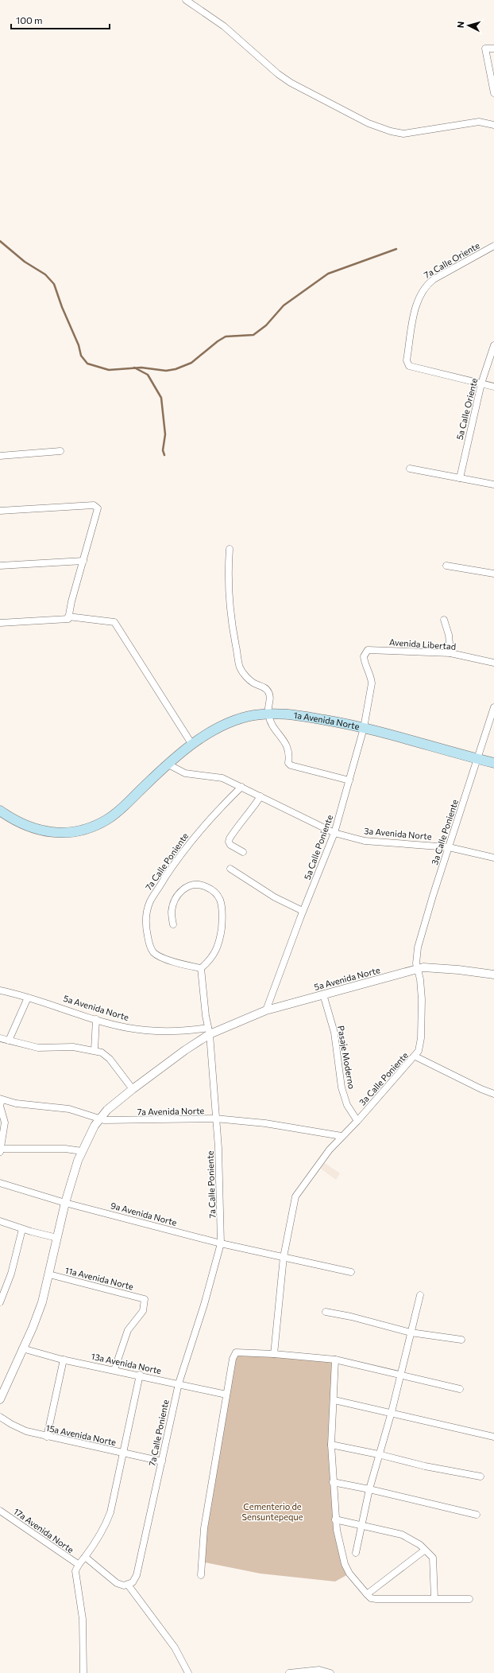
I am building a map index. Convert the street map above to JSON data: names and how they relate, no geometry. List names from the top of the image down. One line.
{"streets":{"main road":["1a Avenida Norte"],"street":["7a Calle Oriente","5a Calle Oriente","Avenida Libertad","3a Calle Poniente","3a Avenida Norte","5a Calle Poniente","7a Calle Poniente","5a Avenida Norte","Pasaje Moderno","7a Avenida Norte","9a Avenida Norte","11a Avenida Norte","13a Avenida Norte","15a Avenida Norte","17a Avenida Norte"]},"crossings":[["7a Calle Oriente","5a Calle Oriente"],["Avenida Libertad","5a Calle Poniente"],["1a Avenida Norte","3a Calle Poniente"],["1a Avenida Norte","5a Calle Poniente"],["3a Calle Poniente","3a Avenida Norte"],["3a Calle Poniente","5a Avenida Norte"],["3a Calle Poniente","Pasaje Moderno"],["3a Calle Poniente","7a Avenida Norte"],["3a Calle Poniente","9a Avenida Norte"],["3a Avenida Norte","5a Calle Poniente"],["3a Avenida Norte","7a Calle Poniente"],["5a Calle Poniente","5a Avenida Norte"],["7a Calle Poniente","5a Avenida Norte"],["7a Calle Poniente","7a Avenida Norte"],["7a Calle Poniente","9a Avenida Norte"],["7a Calle Poniente","13a Avenida Norte"],["7a Calle Poniente","15a Avenida Norte"],["5a Avenida Norte","Pasaje Moderno"],["11a Avenida Norte","13a Avenida Norte"]],"parks":["Cementerio de Sensuntepeque"],"scale_bar":"100 m","north":"left"}
